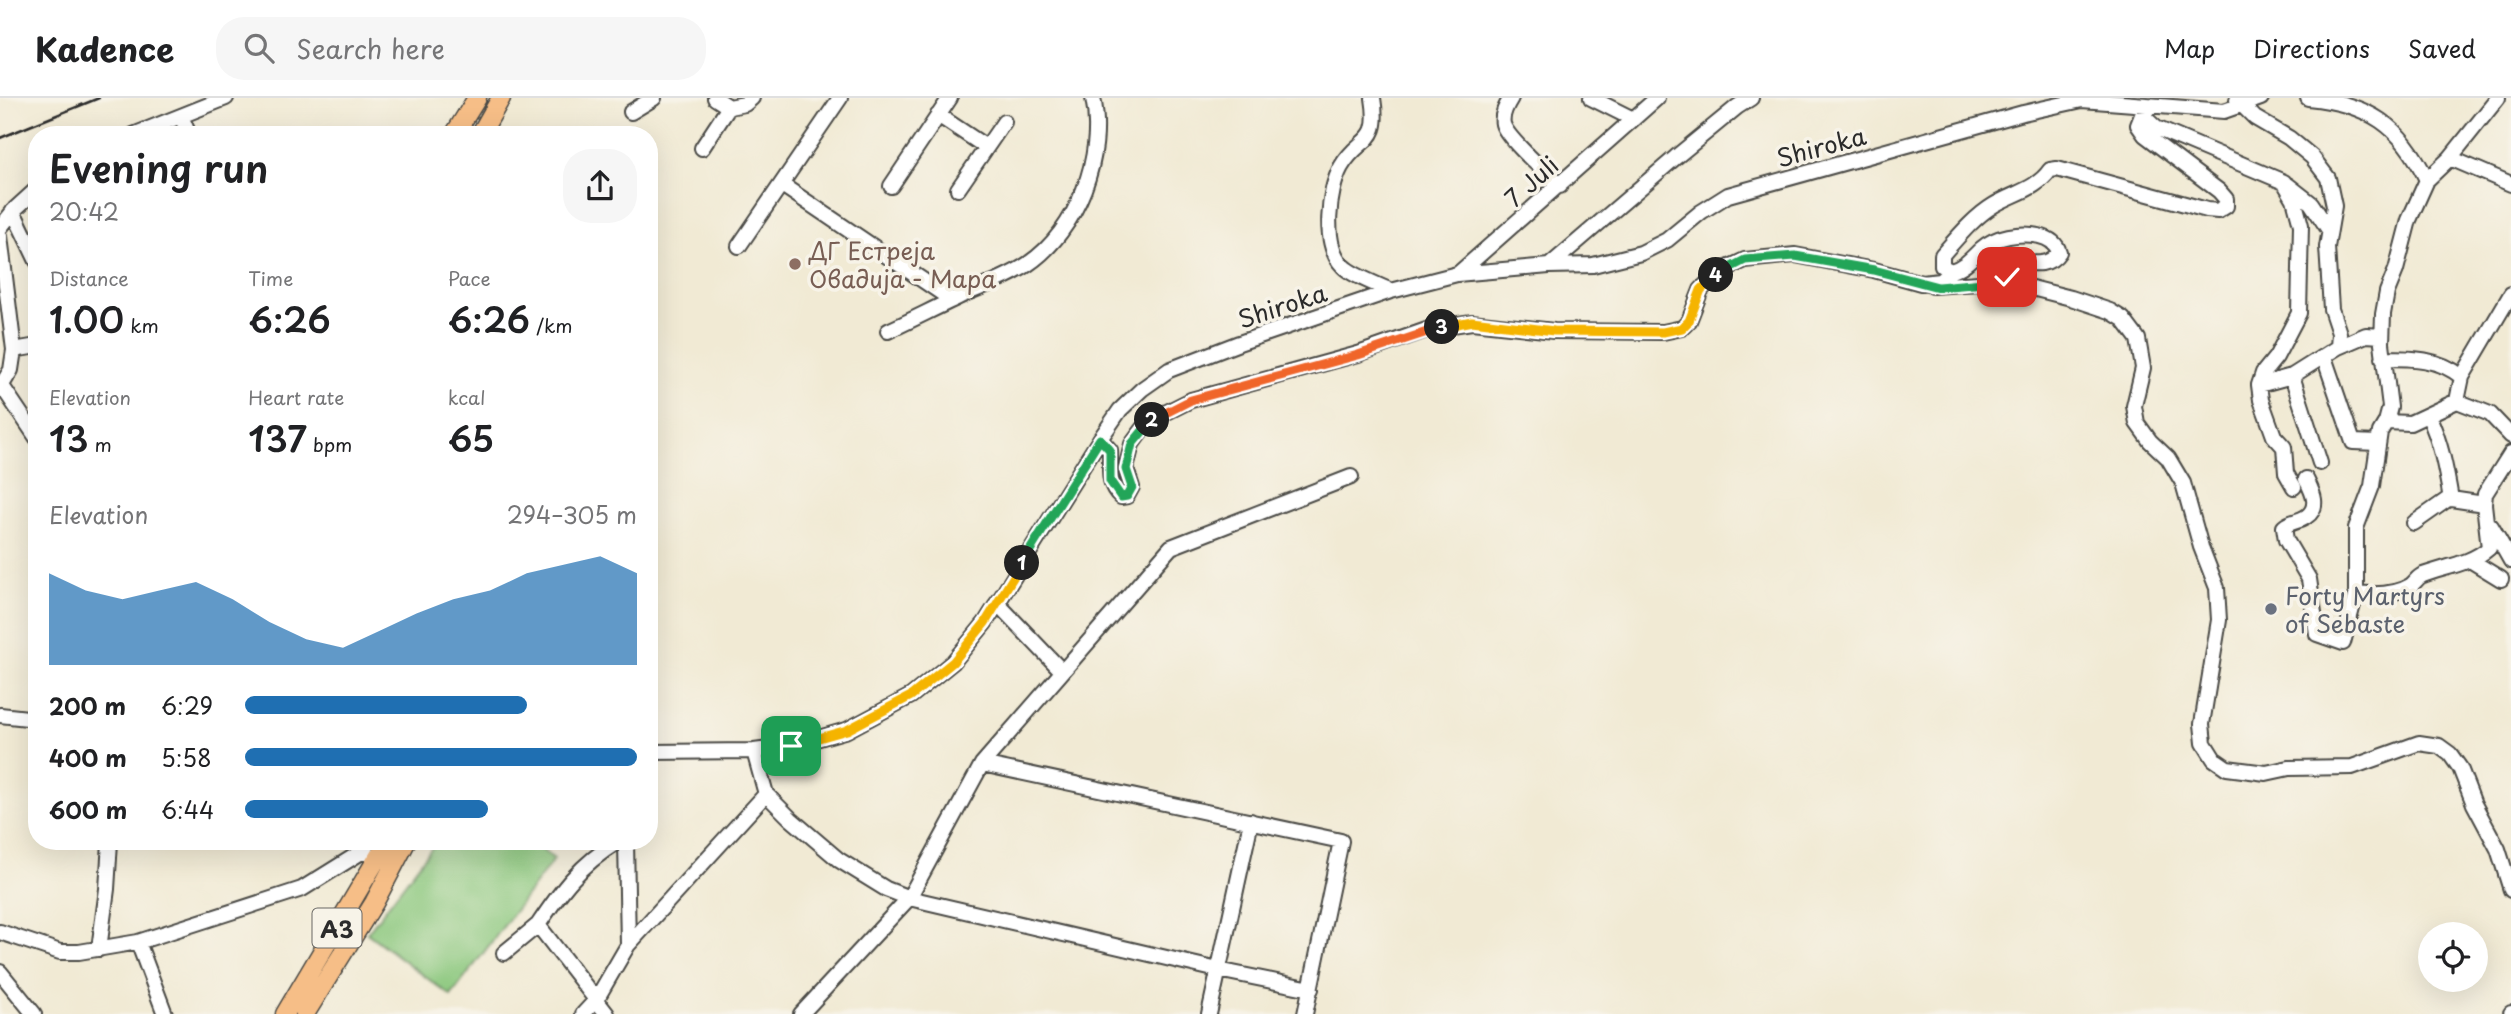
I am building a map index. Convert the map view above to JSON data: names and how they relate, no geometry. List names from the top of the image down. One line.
{"streets":{"main road":["A3"],"street":["Shiroka","7 Juli"]},"crossings":[["Shiroka","7 Juli"]],"places":["ДГ Естреја Овадија - Мара","Forty Martyrs of Sebaste"],"page":{"header":"Kadence","search":"Search here","nav":["Map","Directions","Saved"],"heading":["Evening run","20:42"],"stats":[["Distance","1.00 km"],["Time","6:26"],["Pace","6:26 /km"],["Elevation","13 m"],["Heart rate","137 bpm"],["kcal","65"]],"pins":["4","3","2","1"],"chart":["Elevation","294–305 m"],"list":[{"name":"200 m","note":"6:29"},{"name":"400 m","note":"5:58"},{"name":"600 m","note":"6:44"}]}}
